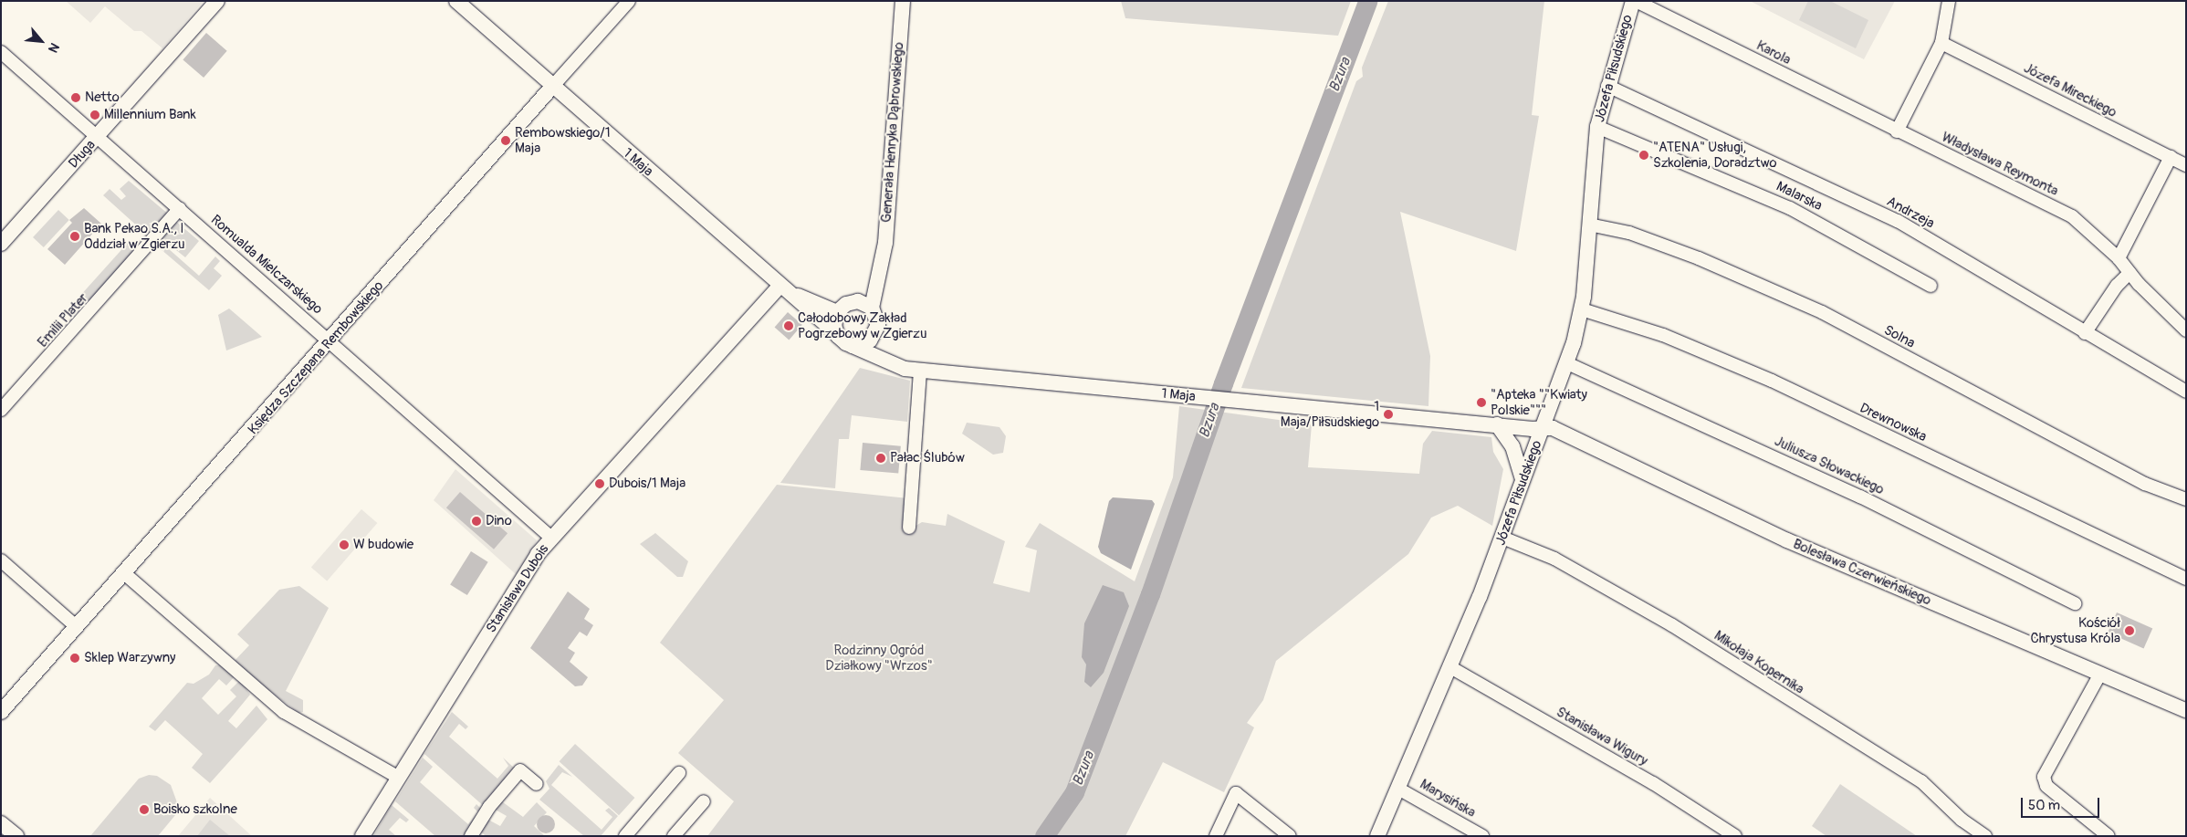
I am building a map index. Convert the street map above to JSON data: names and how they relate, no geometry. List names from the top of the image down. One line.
{"streets":{"street":["Karola","Józefa Piłsudskiego","Józefa Mireckiego","Generała Henryka Dąbrowskiego","Długa","1 Maja","Władysława Reymonta","Malarska","Andrzeja","Romualda Mielczarskiego","Emilii Plater","Solna","Księdza Szczepana Rembowskiego","Drewnowska","Juliusza Słowackiego","Bolesława Czerwieńskiego","Stanisława Dubois","Mikołaja Kopernika","Stanisława Wigury","Marysińska"]},"crossings":[["Karola","Józefa Piłsudskiego"],["Karola","Władysława Reymonta"],["Józefa Piłsudskiego","1 Maja"],["Józefa Piłsudskiego","Malarska"],["Józefa Piłsudskiego","Andrzeja"],["Józefa Piłsudskiego","Solna"],["Józefa Piłsudskiego","Drewnowska"],["Józefa Piłsudskiego","Juliusza Słowackiego"],["Józefa Piłsudskiego","Bolesława Czerwieńskiego"],["Józefa Piłsudskiego","Mikołaja Kopernika"],["Józefa Piłsudskiego","Stanisława Wigury"],["Józefa Piłsudskiego","Marysińska"],["Generała Henryka Dąbrowskiego","1 Maja"],["Długa","Romualda Mielczarskiego"],["1 Maja","Księdza Szczepana Rembowskiego"],["1 Maja","Bolesława Czerwieńskiego"],["1 Maja","Stanisława Dubois"],["Romualda Mielczarskiego","Emilii Plater"],["Romualda Mielczarskiego","Księdza Szczepana Rembowskiego"],["Romualda Mielczarskiego","Stanisława Dubois"]],"water":["Bzura"],"parks":["Rodzinny Ogród Działkowy \"Wrzos\""],"places":["Netto","Millennium Bank","Rembowskiego/1 Maja","\"ATENA\" Usługi, Szkolenia, Doradztwo","Bank Pekao S.A., I Oddział w Zgierzu","Całodobowy Zakład Pogrzebowy w Zgierzu","\"Apteka \"\"Kwiaty Polskie\"\"\"","1 Maja/Piłsudskiego","Pałac Ślubów","Dubois/1 Maja","Dino","W budowie","Kościół Chrystusa Króla","Sklep Warzywny","Boisko szkolne"],"scale_bar":"50 m","north":"bottom right"}
